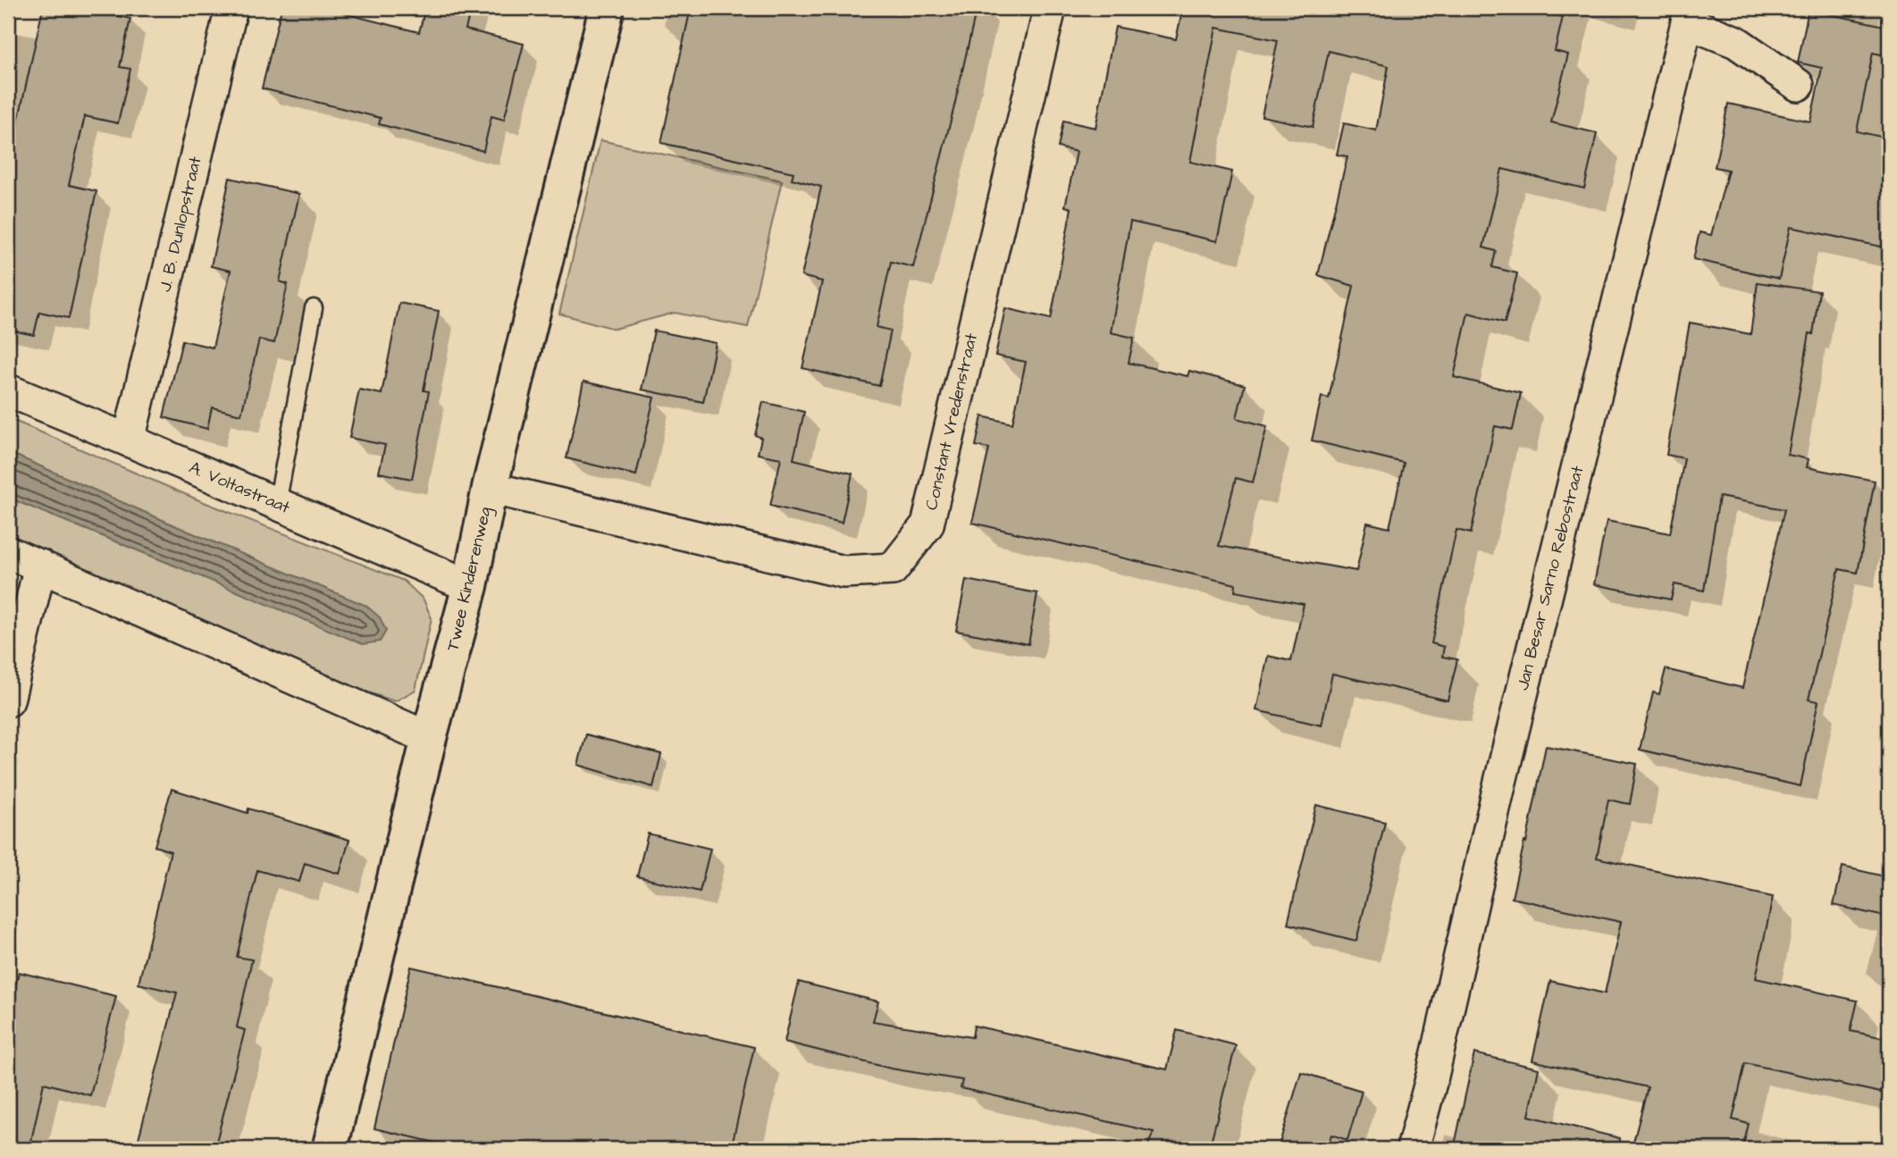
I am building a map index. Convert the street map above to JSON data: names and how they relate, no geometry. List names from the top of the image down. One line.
{"streets":{"street":["J. B. Dunlopstraat","Constant Vredenstraat","A. Voltastraat","Jan Besar Sarno Rebostraat","Twee Kinderenweg"]},"crossings":[["J. B. Dunlopstraat","A. Voltastraat"],["Constant Vredenstraat","Twee Kinderenweg"],["A. Voltastraat","Twee Kinderenweg"]]}
